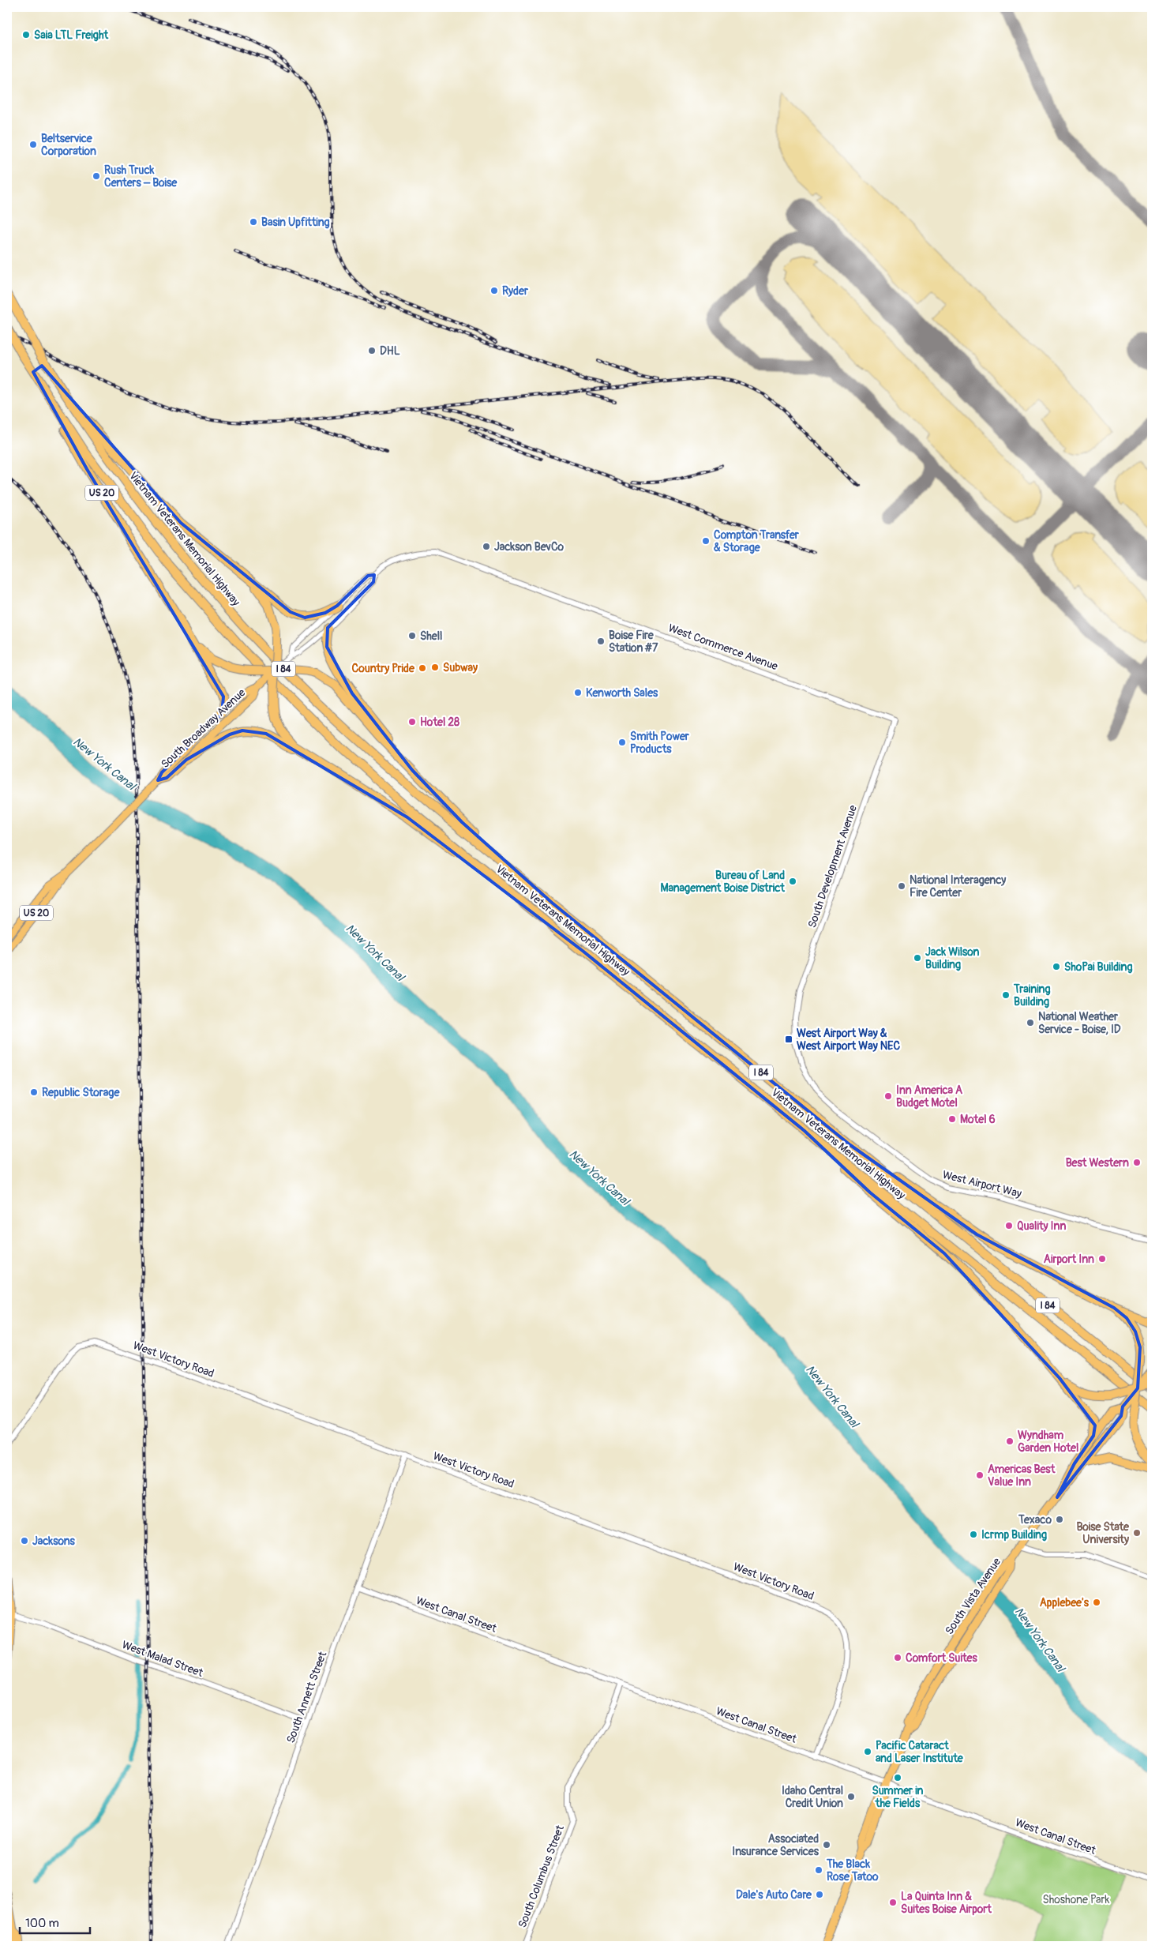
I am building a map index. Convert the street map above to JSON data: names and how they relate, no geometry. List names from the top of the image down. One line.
{"streets":{"highway":["US 20","Vietnam Veterans Memorial Highway","I 84"],"main road":["South Broadway Avenue","South Vista Avenue"],"street":["West Commerce Avenue","South Development Avenue","West Airport Way","West Victory Road","West Canal Street","West Malad Street","South Annett Street","South Columbus Street"]},"crossings":[["US 20","Vietnam Veterans Memorial Highway"],["US 20","I 84"],["US 20","South Broadway Avenue"],["Vietnam Veterans Memorial Highway","I 84"],["West Commerce Avenue","South Broadway Avenue"],["West Commerce Avenue","South Development Avenue"],["South Development Avenue","West Airport Way"],["West Victory Road","West Canal Street"],["West Victory Road","South Annett Street"],["South Vista Avenue","West Canal Street"],["West Canal Street","South Annett Street"],["West Canal Street","South Columbus Street"],["West Malad Street","South Annett Street"]],"water":["New York Canal"],"parks":["Shoshone Park"],"places":{"other":["Saia LTL Freight","Beltservice Corporation","Rush Truck Centers – Boise","Basin Upfitting","Ryder","DHL","Compton Transfer & Storage","Jackson BevCo","Shell","Boise Fire Station #7","Subway","Country Pride","Kenworth Sales","Hotel 28","Smith Power Products","Bureau of Land Management Boise District","National Interagency Fire Center","Jack Wilson Building","ShoPai Building","Training Building","National Weather Service - Boise, ID","Republic Storage","Inn America A Budget Motel","Motel 6","Best Western","Quality Inn","Airport Inn","Wyndham Garden Hotel","Americas Best Value Inn","Texaco","Boise State University","Icrmp Building","Jacksons","Applebee's","Comfort Suites","Pacific Cataract and Laser Institute","Summer in the Fields","Idaho Central Credit Union","Associated Insurance Services","The Black Rose Tatoo","Dale's Auto Care","La Quinta Inn & Suites Boise Airport"],"transit":["West Airport Way & West Airport Way NEC"]},"scale_bar":"100 m"}
